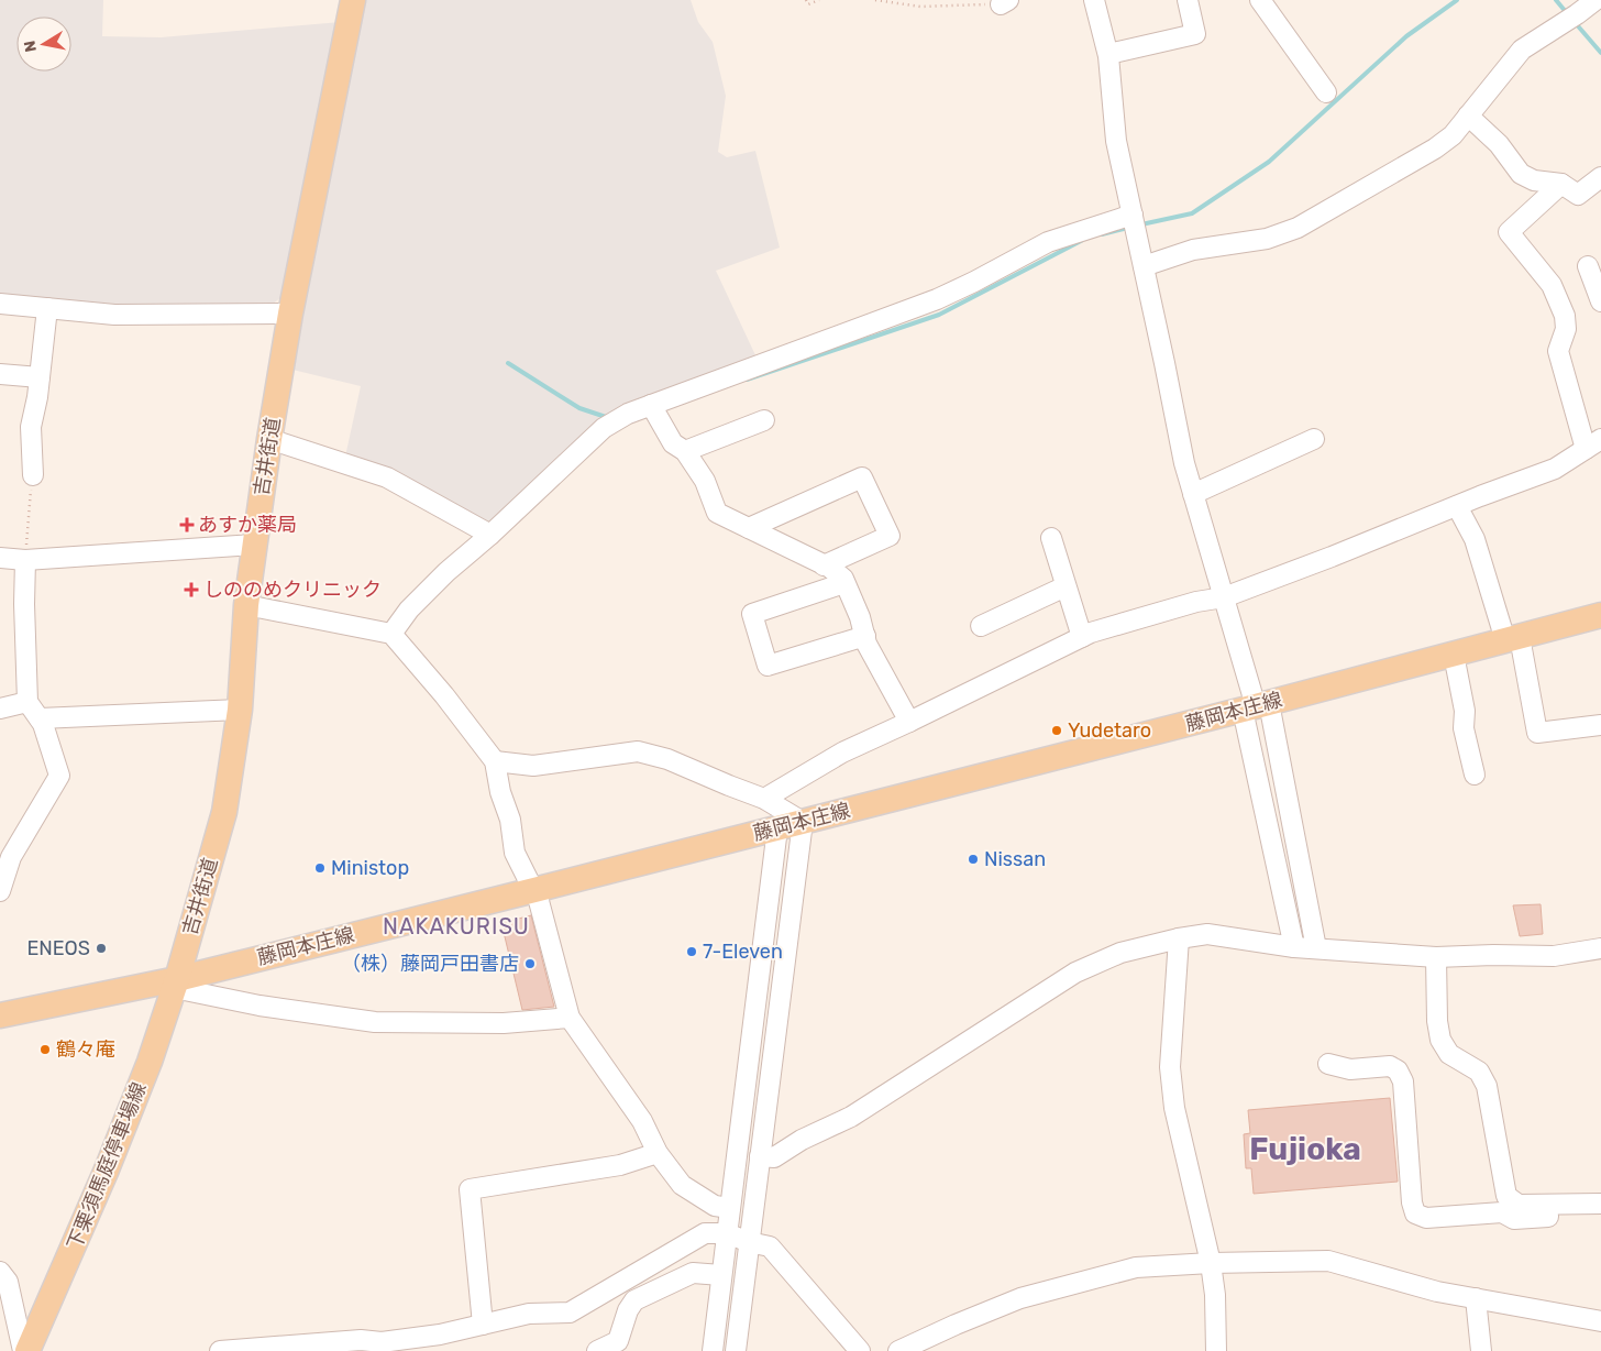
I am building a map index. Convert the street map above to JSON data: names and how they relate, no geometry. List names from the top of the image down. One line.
{"streets":{"main road":["吉井街道","藤岡本庄線","下栗須馬庭停車場線"]},"crossings":[["吉井街道","藤岡本庄線"],["吉井街道","下栗須馬庭停車場線"],["藤岡本庄線","下栗須馬庭停車場線"]],"districts":["NAKAKURISU","Fujioka"],"places":{"health":["あすか薬局","しののめクリニック"],"other":["Yudetaro","Nissan","Ministop","ENEOS","7-Eleven","（株）藤岡戸田書店","鶴々庵"]},"north":"left"}
